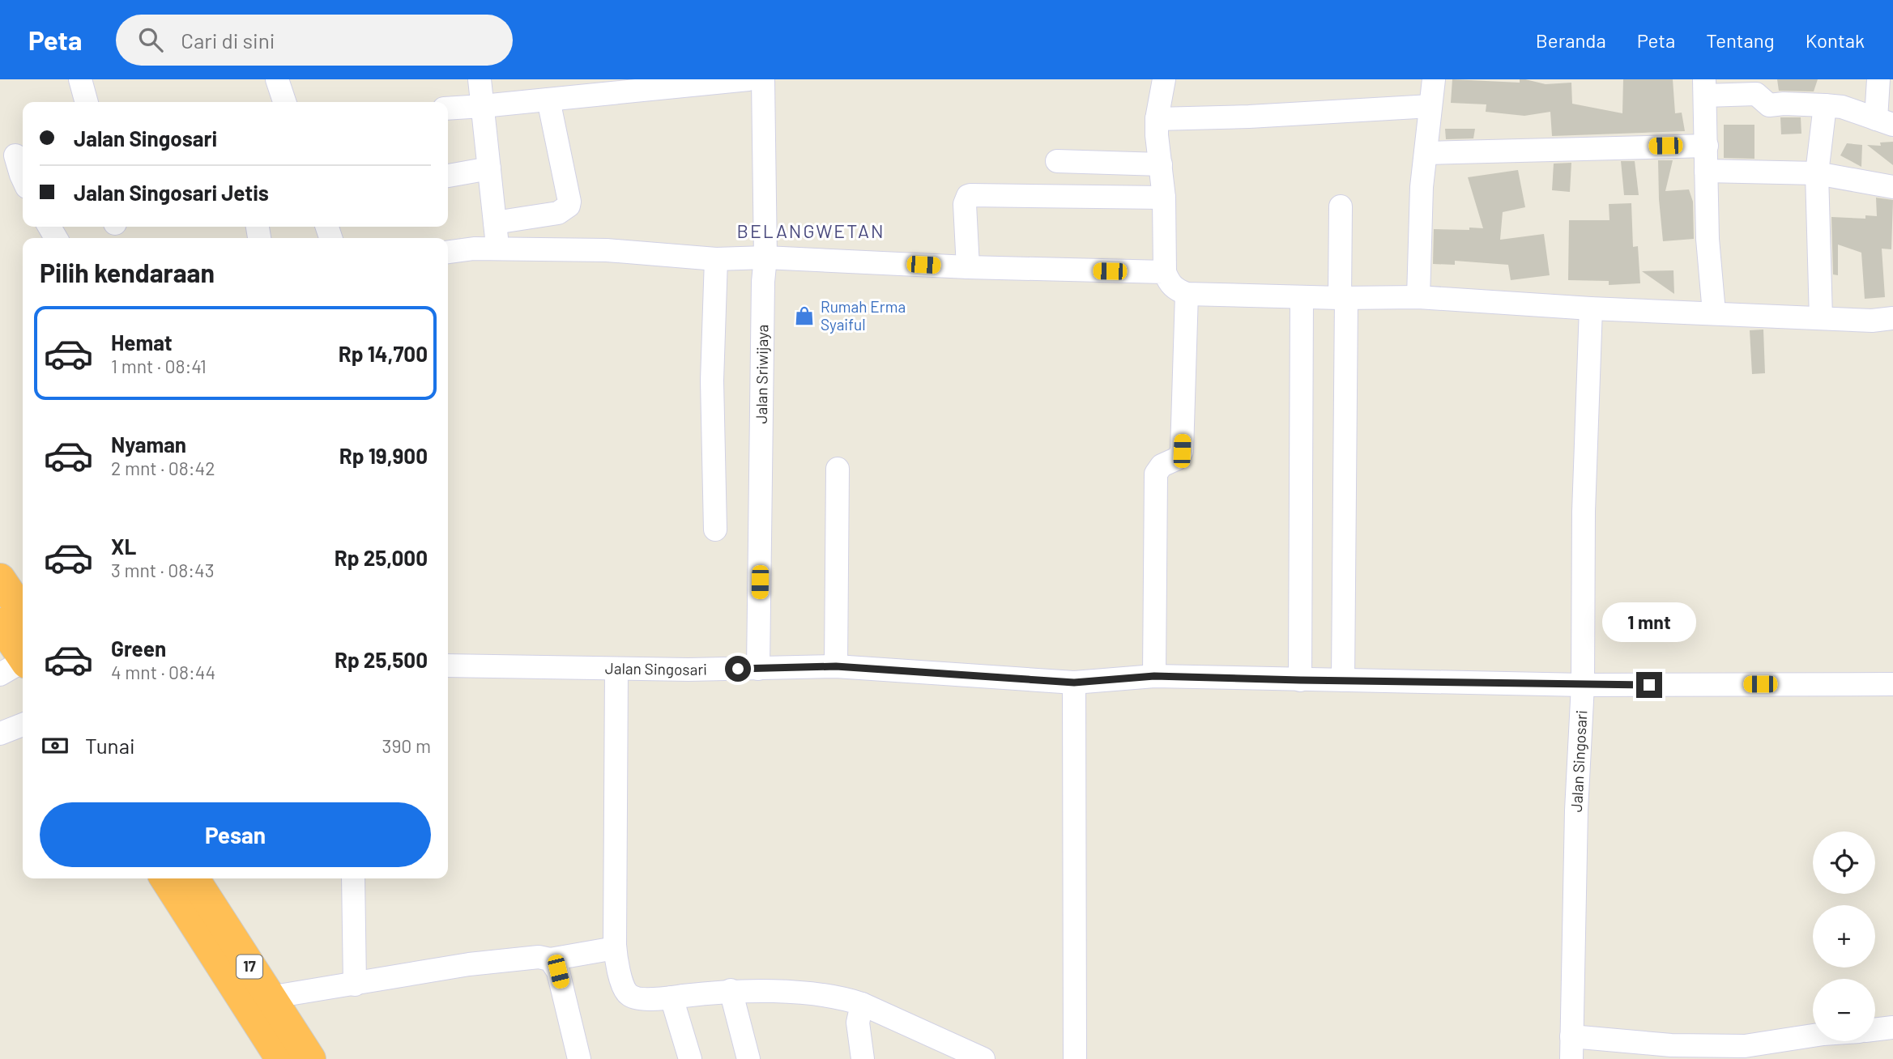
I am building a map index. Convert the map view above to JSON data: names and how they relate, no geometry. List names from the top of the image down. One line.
{"streets":{"highway":["17"],"street":["Jalan Sriwijaya","Jalan Singosari"]},"crossings":[["Jalan Sriwijaya","Jalan Singosari"]],"districts":["BELANGWETAN"],"places":{"shop":["Rumah Erma Syaiful"]},"page":{"header":"Peta","search":"Cari di sini","nav":["Beranda","Peta","Tentang","Kontak"],"banner":["Jalan Singosari","Jalan Singosari Jetis"],"heading":"Pilih kendaraan","list":[{"name":"Hemat","note":"1 mnt · 08:41","value":"Rp 14,700"},{"name":"Nyaman","note":"2 mnt · 08:42","value":"Rp 19,900"},{"name":"XL","note":"3 mnt · 08:43","value":"Rp 25,000"},{"name":"Green","note":"4 mnt · 08:44","value":"Rp 25,500"}],"bubble":"1 mnt","pay":["Tunai","390 m"],"buttons":"Pesan","map_buttons":["+","−"]}}
